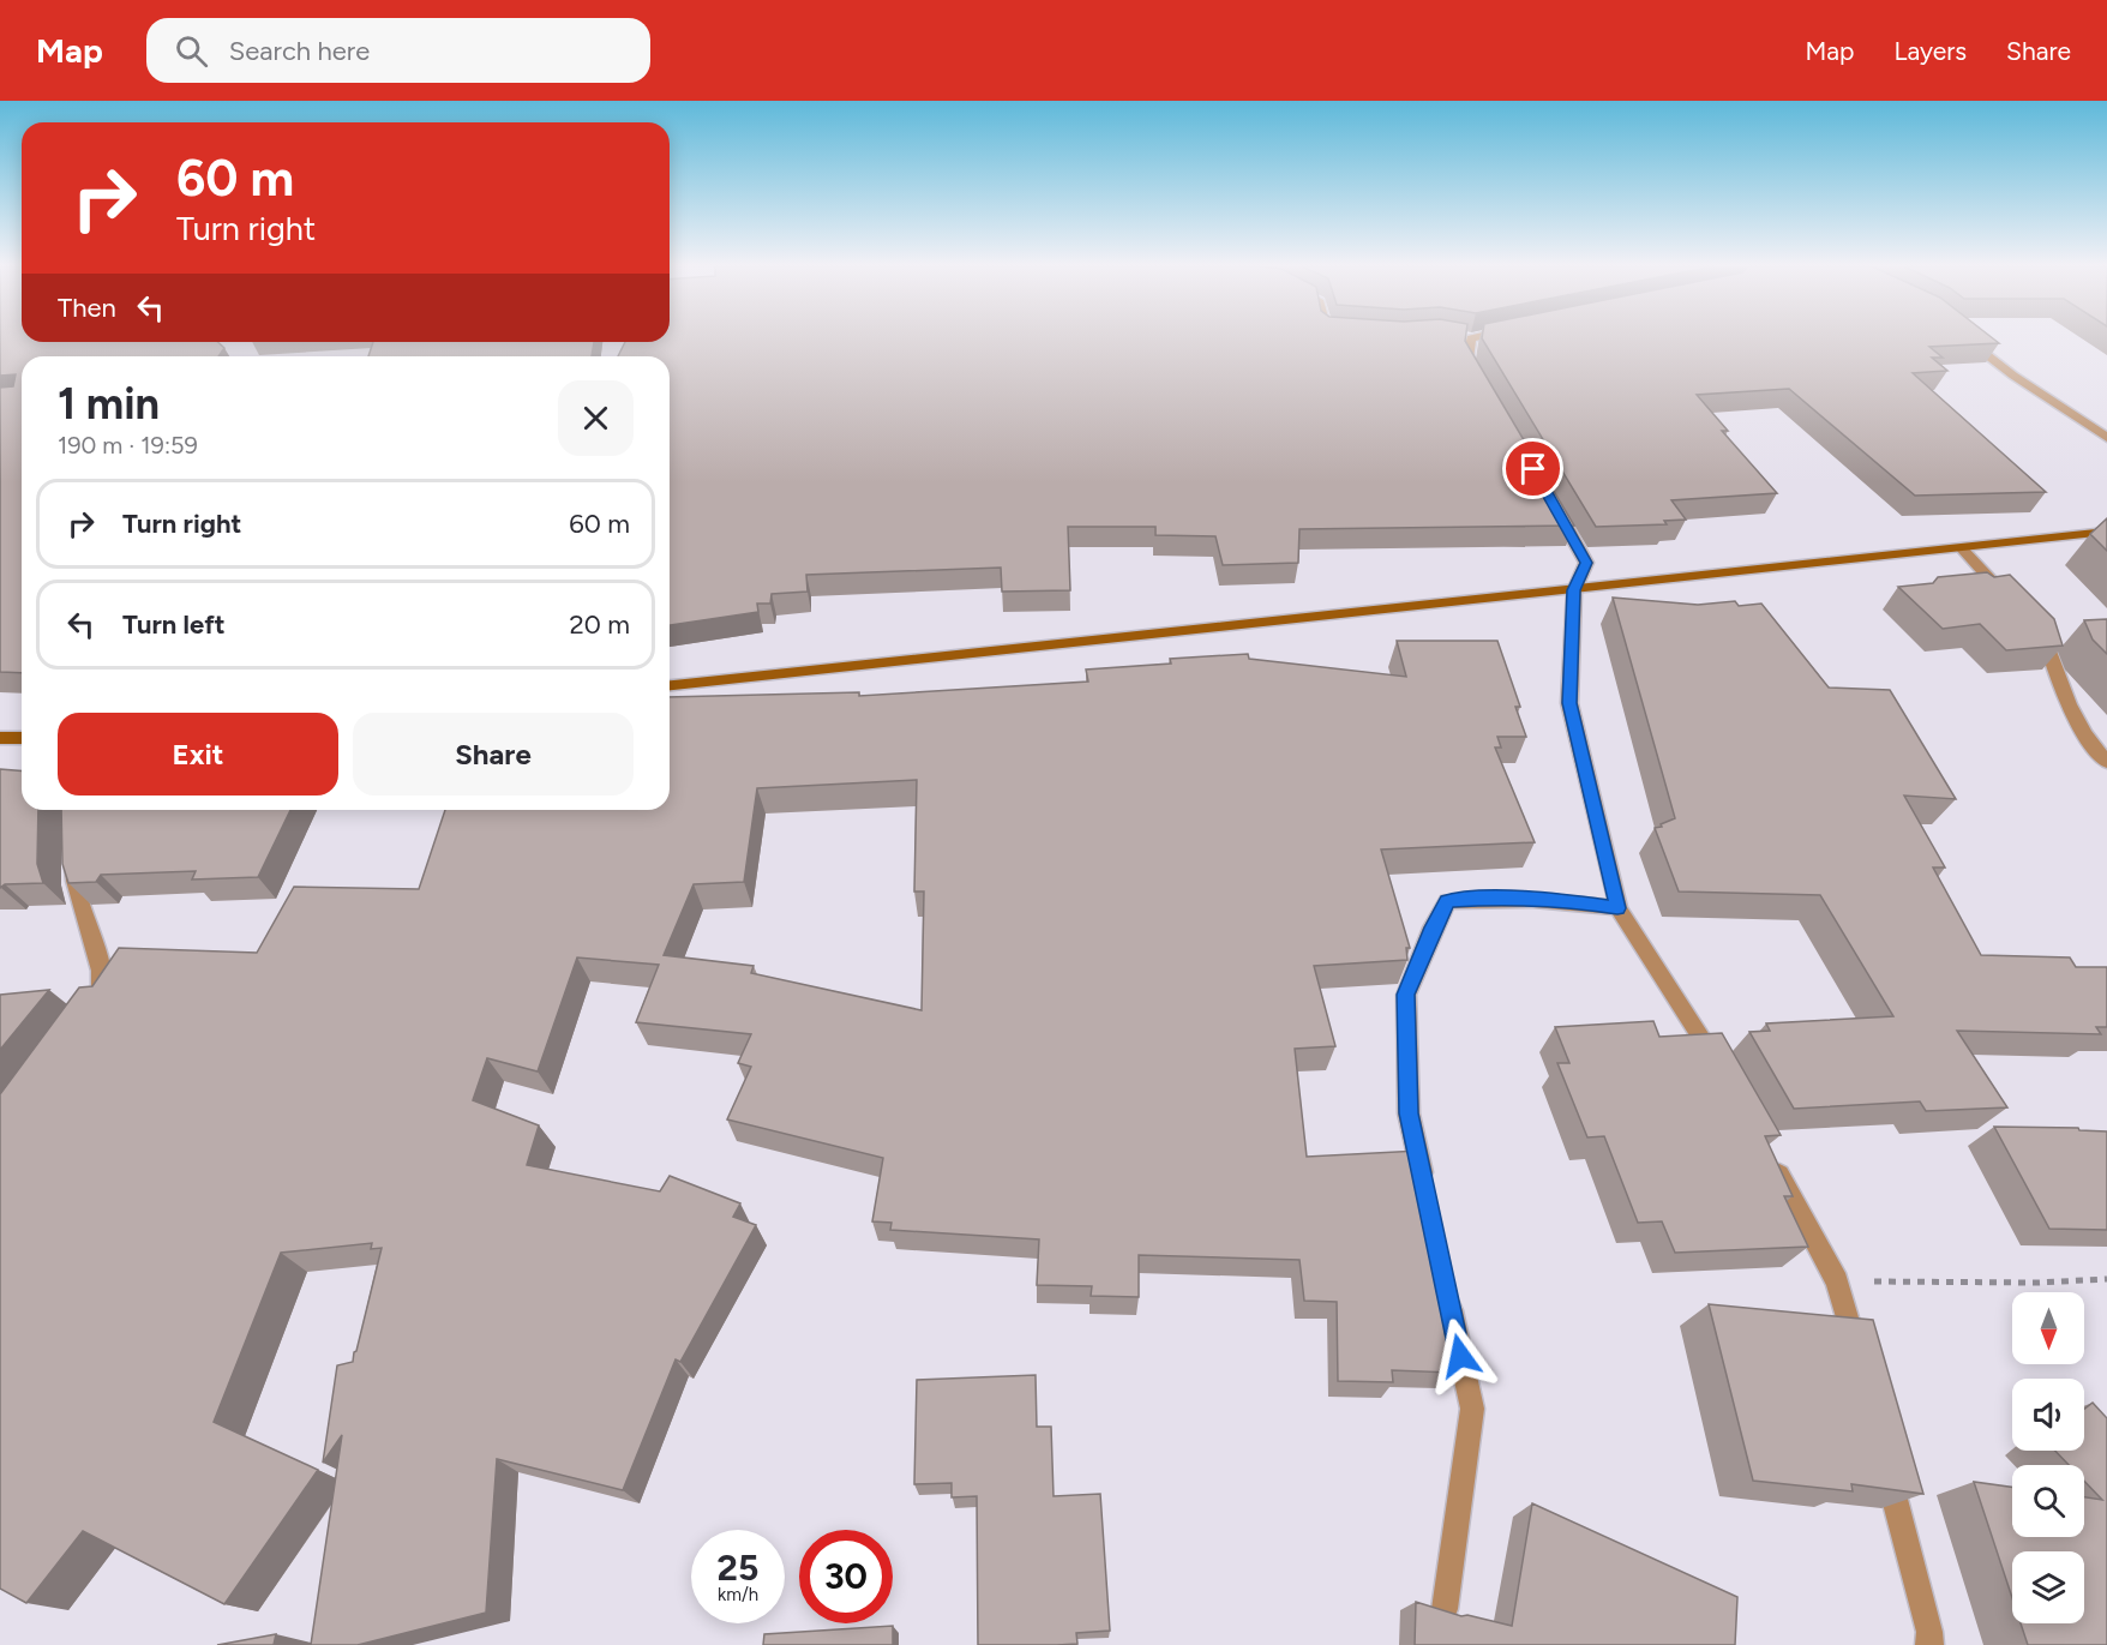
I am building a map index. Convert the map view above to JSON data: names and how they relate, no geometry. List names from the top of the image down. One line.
{"north":"bottom","page":{"header":"Map","search":"Search here","nav":["Map","Layers","Share"],"turn":["60 m","Turn right"],"then":"Then","heading":["1 min","190 m · 19:59"],"list":[{"name":"Turn right","value":"60 m"},{"name":"Turn left","value":"20 m"}],"buttons":["Exit","Share"],"speed":"25 km/h","limit":"30"}}
